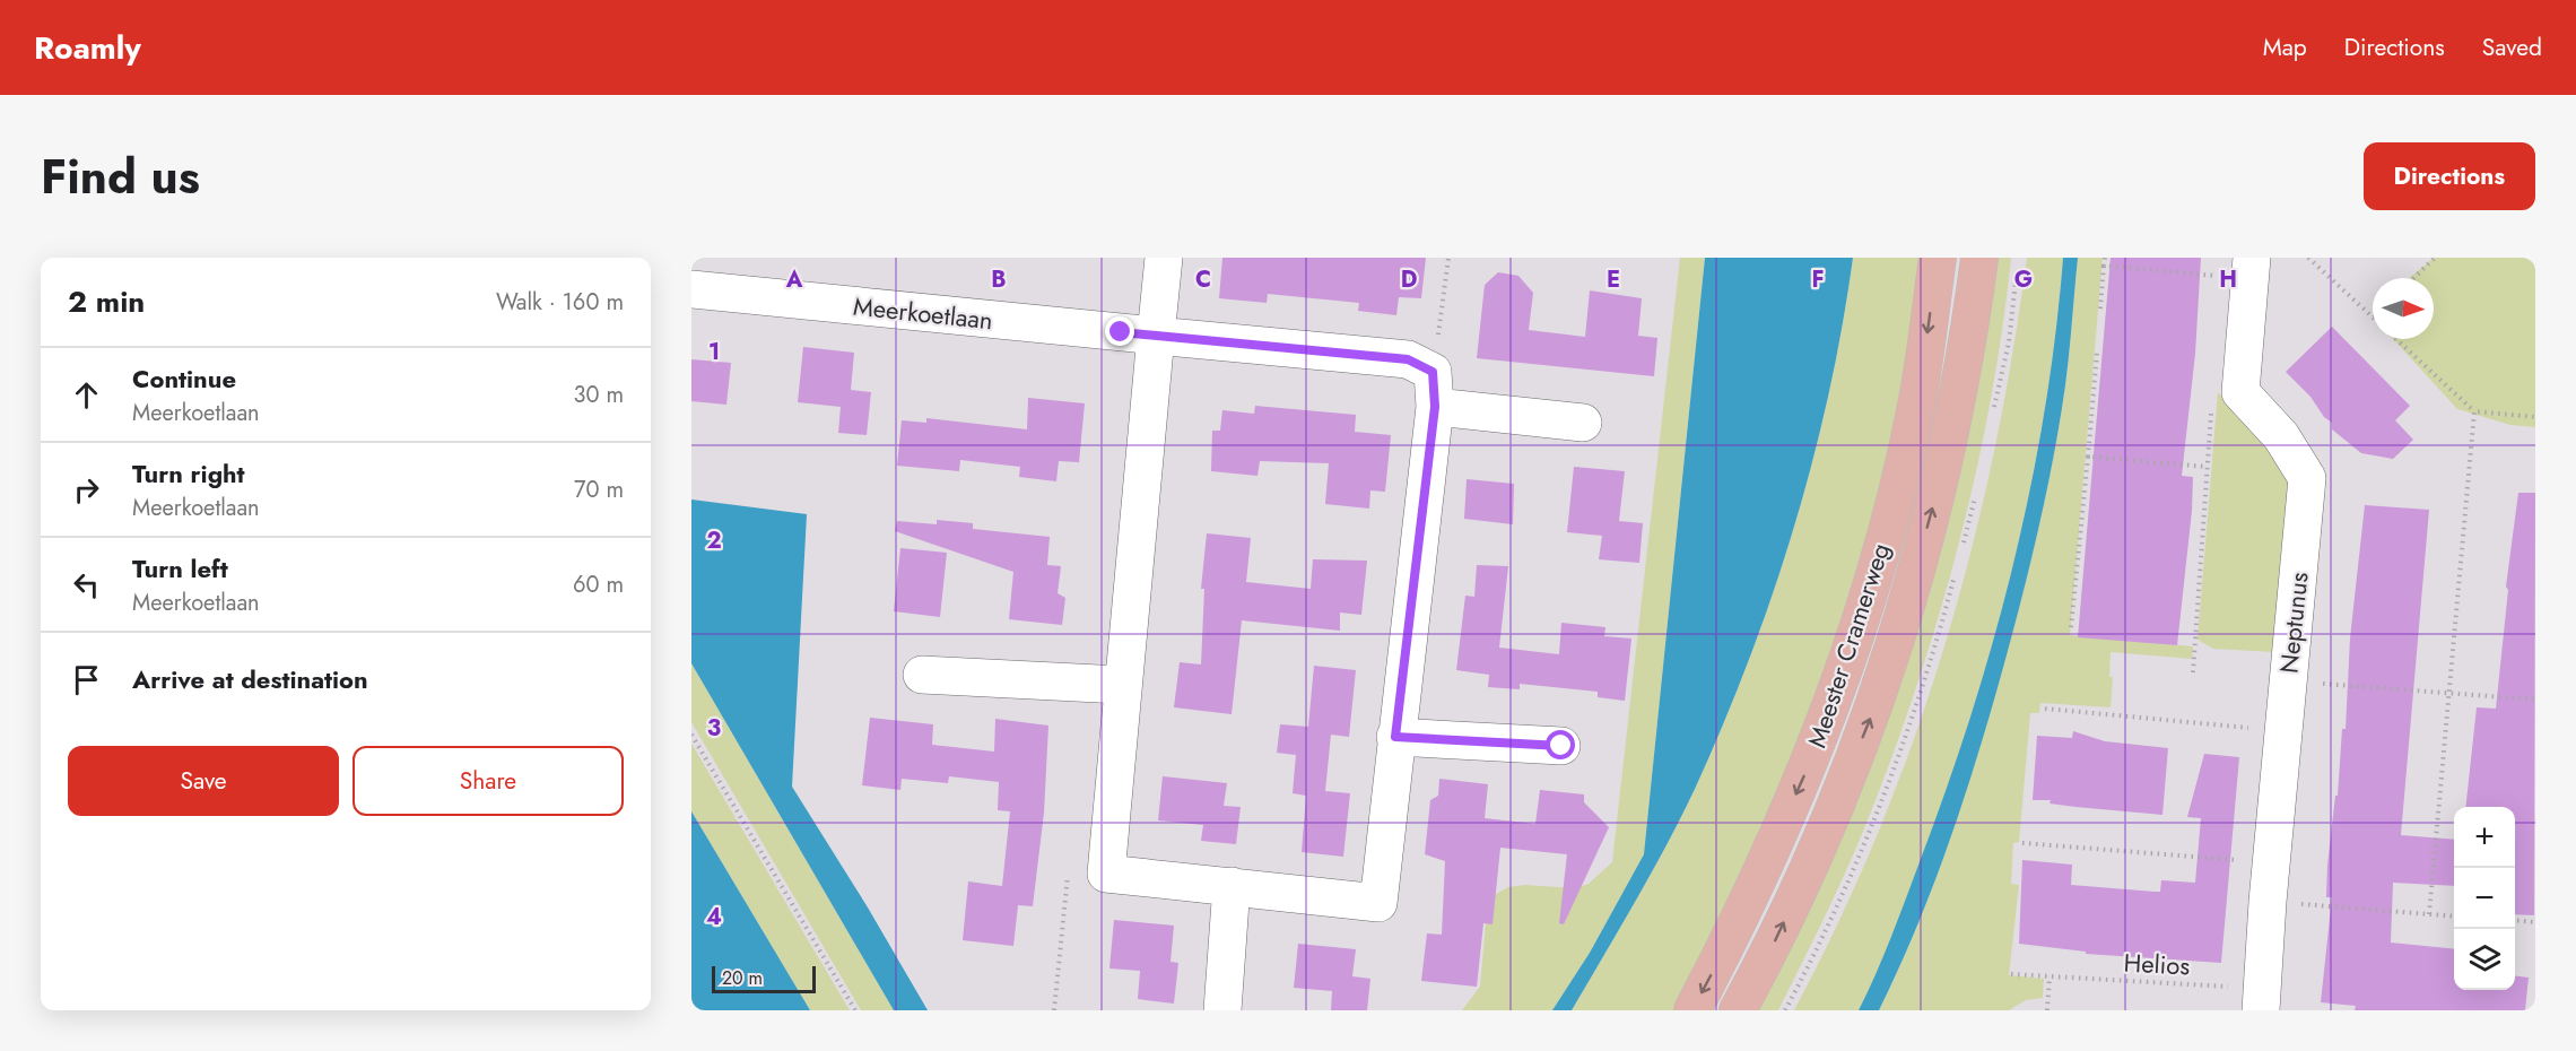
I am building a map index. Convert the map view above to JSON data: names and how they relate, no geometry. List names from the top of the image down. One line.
{"streets":{"main road":["Meester Cramerweg"],"street":["Meerkoetlaan","Neptunus"],"path":["Helios"]},"crossings":[["Neptunus","Helios"]],"scale_bar":"20 m","north":"right","page":{"header":"Roamly","nav":["Map","Directions","Saved"],"title":"Find us","buttons":["Directions",["Save","Share"]],"heading":["2 min","Walk · 160 m"],"list":[["Continue","Meerkoetlaan","30 m"],["Turn right","Meerkoetlaan","70 m"],["Turn left","Meerkoetlaan","60 m"],"Arrive at destination"],"map_buttons":["+","−"],"scale":"20 m"},"grid":{"columns":["A","B","C","D","E","F","G","H"],"rows":["1","2","3","4"]}}
